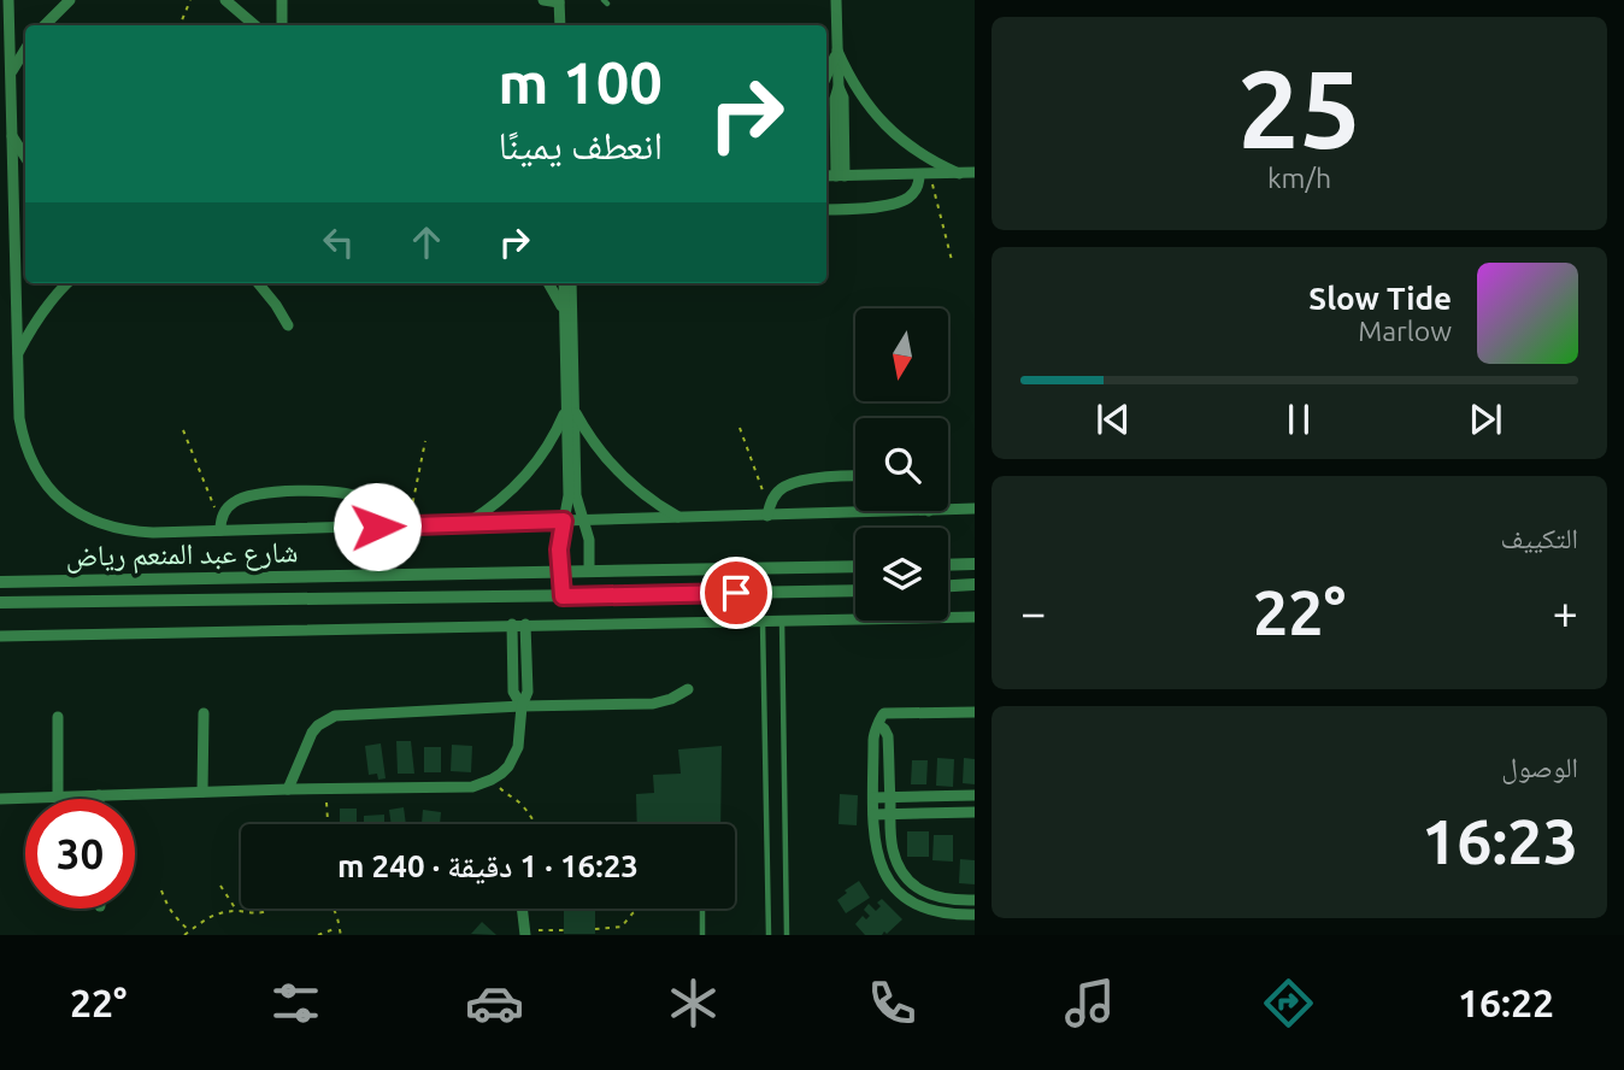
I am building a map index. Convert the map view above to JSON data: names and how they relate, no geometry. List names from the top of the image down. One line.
{"streets":{"street":["شارع عبد المنعم رياض"]},"north":"bottom","page":{"tile":[["25","km/h"],"التكييف",["الوصول","16:23"]],"turn":["100 m","انعطف يمينًا"],"song":["Slow Tide","Marlow"],"heat":["−","22°","+"],"limit":"30","trip":"16:23 · 1 دقيقة · 240 m","tabs":["16:22","22°"]}}
